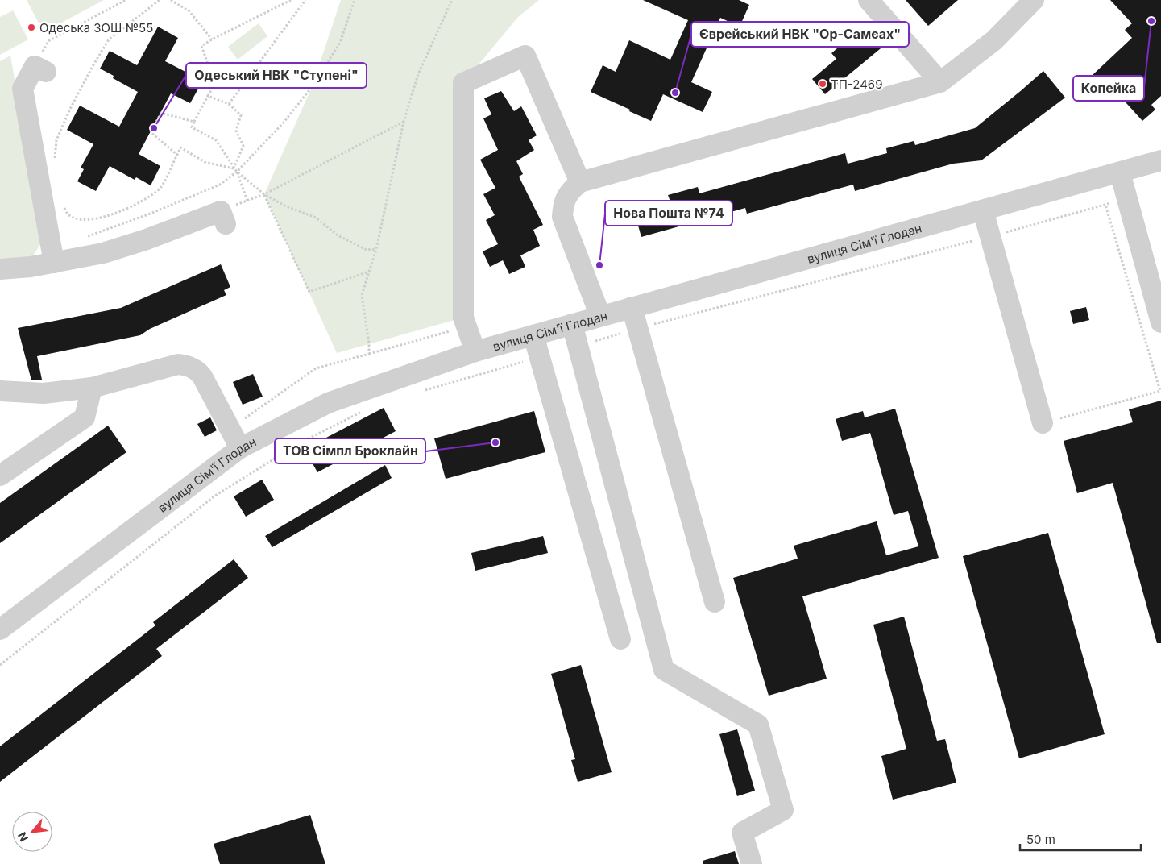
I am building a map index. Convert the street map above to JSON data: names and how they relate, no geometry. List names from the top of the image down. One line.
{"streets":{"street":["вулиця Сім'ї Глодан"]},"places":["Копейка","Одеська ЗОШ №55","ТП-2469","Єврейський НВК \"Ор-Самєах\"","Одеський НВК \"Ступені\"","Нова Пошта №74","ТОВ Сімпл Броклайн"],"scale_bar":"50 m","north":"bottom left"}
